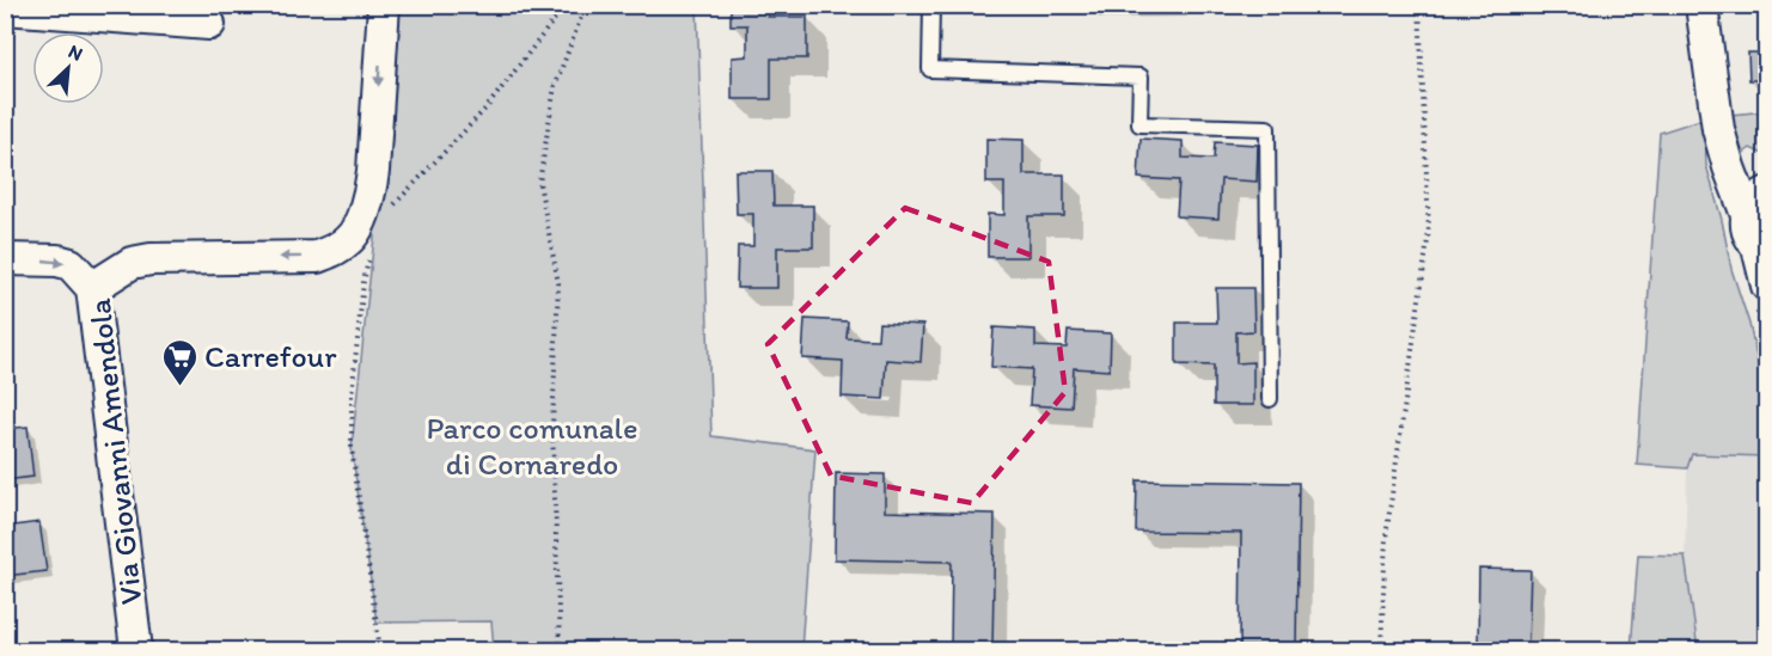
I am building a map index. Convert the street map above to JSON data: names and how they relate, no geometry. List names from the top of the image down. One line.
{"streets":{"street":["Via Giovanni Amendola"]},"parks":["Parco comunale di Cornaredo"],"places":{"supermarket":["Carrefour"]},"north":"top right"}
